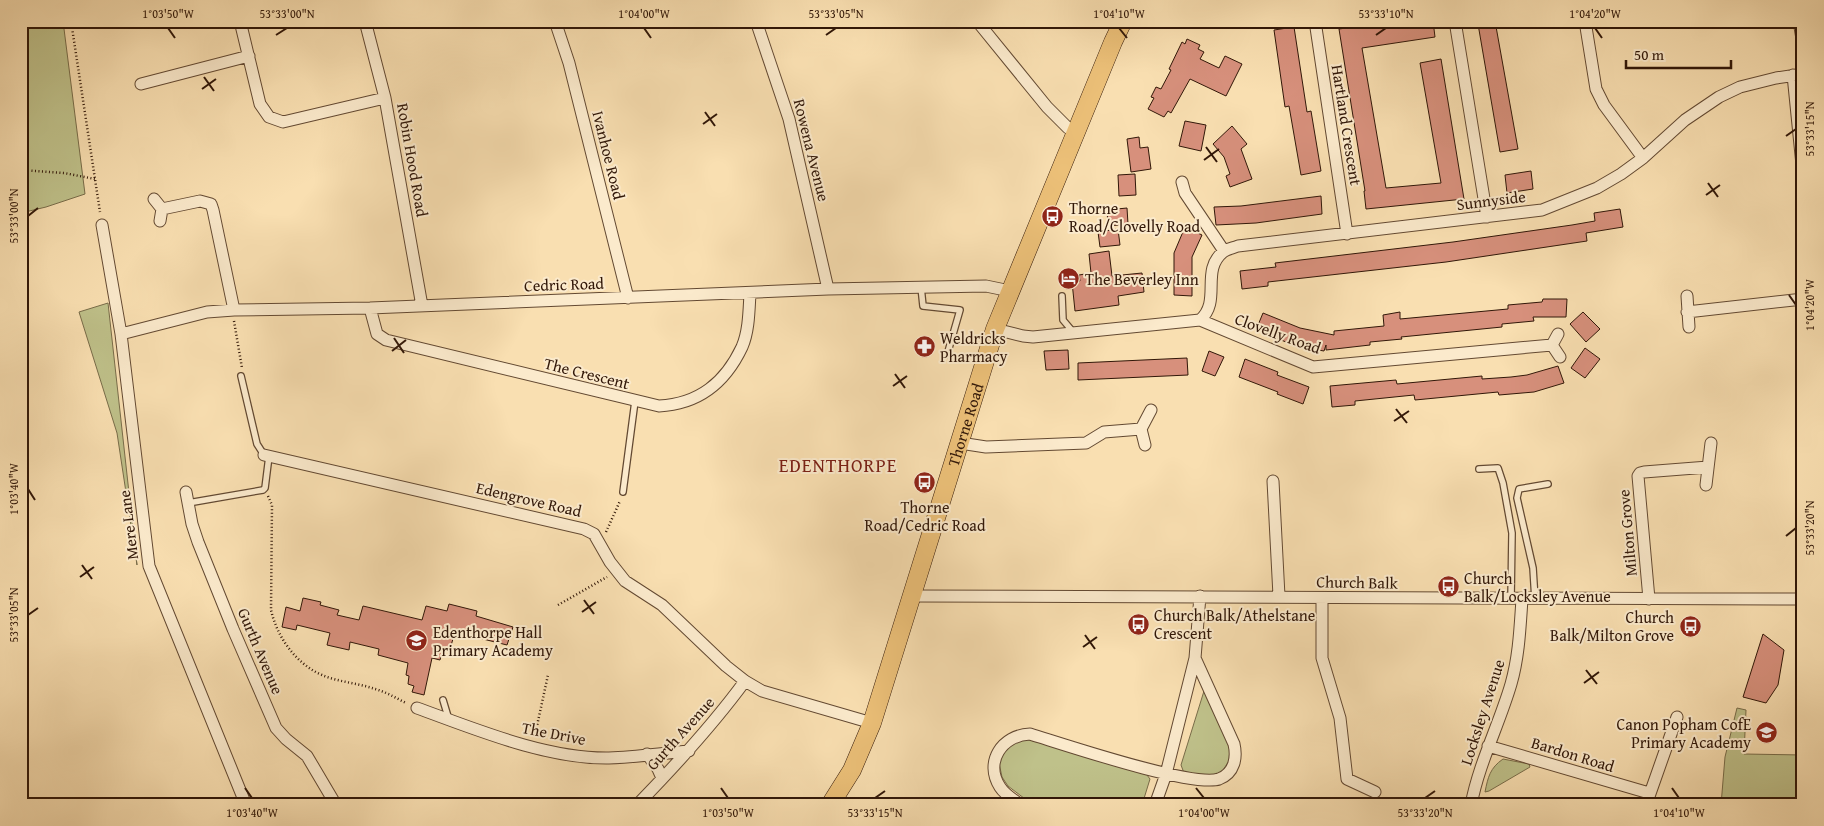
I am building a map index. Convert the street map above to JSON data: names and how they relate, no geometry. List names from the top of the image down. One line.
{"streets":{"main road":["Thorne Road"],"street":["Hartland Crescent","Rowena Avenue","Ivanhoe Road","Robin Hood Road","Sunnyside","Cedric Road","Clovelly Road","The Crescent","Edengrove Road","Mere Lane","Milton Grove","Church Balk","Gurth Avenue","Locksley Avenue","The Drive","Bardon Road"]},"crossings":[["Hartland Crescent","Sunnyside"],["Rowena Avenue","Cedric Road"],["Ivanhoe Road","Cedric Road"],["Robin Hood Road","Cedric Road"],["Cedric Road","The Crescent"],["Cedric Road","Thorne Road"],["Cedric Road","Mere Lane"],["Clovelly Road","Thorne Road"],["Thorne Road","Edengrove Road"],["Thorne Road","Church Balk"],["Edengrove Road","Gurth Avenue"],["Milton Grove","Church Balk"],["Church Balk","Locksley Avenue"],["Gurth Avenue","The Drive"],["Locksley Avenue","Bardon Road"]],"districts":["EDENTHORPE"],"places":{"bus stop":["Thorne Road/Clovelly Road","Thorne Road/Cedric Road","Church Balk/Locksley Avenue","Church Balk/Athelstane Crescent","Church Balk/Milton Grove"],"hotel":["The Beverley Inn"],"pharmacy":["Weldricks Pharmacy"],"school or university":["Edenthorpe Hall Primary Academy","Canon Popham CofE Primary Academy"]},"scale_bar":"50 m","coordinates":["1°03'50\"W","53°33'00\"N","1°04'00\"W","53°33'05\"N","1°04'10\"W","53°33'10\"N","1°04'20\"W","53°33'15\"N","1°03'40\"W","53°33'20\"N"]}
